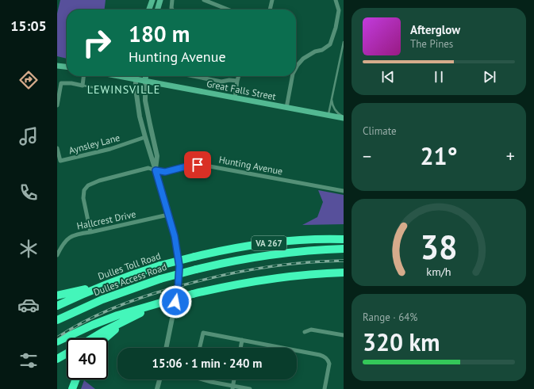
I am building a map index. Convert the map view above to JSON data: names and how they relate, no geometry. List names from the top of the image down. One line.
{"streets":{"highway":["VA 267","Dulles Toll Road","Dulles Access Road"],"main road":["Great Falls Street"],"street":["Aynsley Lane","Hunting Avenue","Hallcrest Drive"]},"crossings":[["Hunting Avenue","Hallcrest Drive"]],"districts":["LEWINSVILLE"],"page":{"tabs":"15:05","turn":["180 m","Hunting Avenue"],"song":["Afterglow","The Pines"],"tile":["Climate",["Range · 64%","320 km"]],"heat":["−","21°","+"],"limit":"40","trip":"15:06 · 1 min · 240 m","gauge":["38","km/h"]}}
